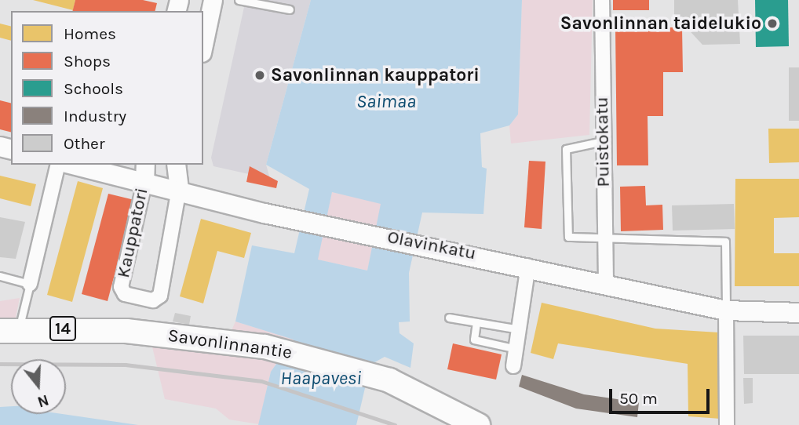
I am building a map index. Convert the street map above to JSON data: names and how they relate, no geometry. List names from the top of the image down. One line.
{"streets":{"highway":["14","Savonlinnantie"],"main road":["Olavinkatu"],"street":["Puistokatu","Kauppatori"]},"crossings":[["Puistokatu","Olavinkatu"],["Kauppatori","Olavinkatu"],["14","Savonlinnantie"]],"water":["Saimaa","Haapavesi"],"places":["Savonlinnan taidelukio","Savonlinnan kauppatori"],"legend":["Homes","Shops","Schools","Industry","Other"],"scale_bar":"50 m","north":"bottom"}
